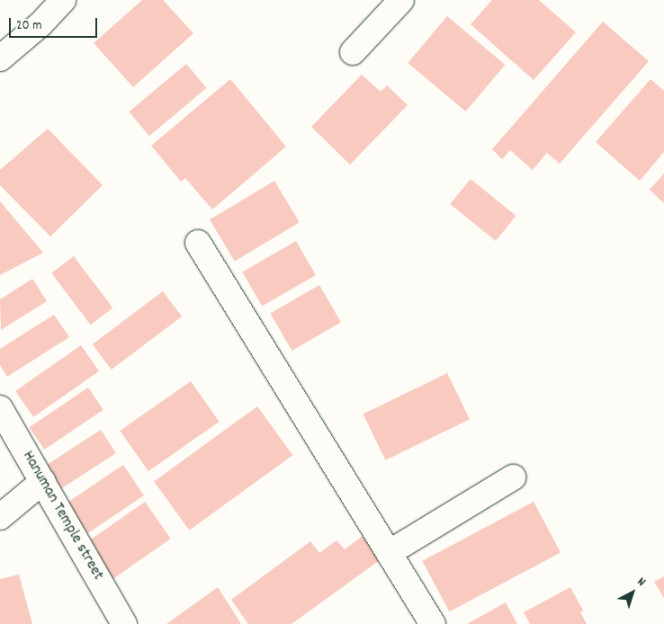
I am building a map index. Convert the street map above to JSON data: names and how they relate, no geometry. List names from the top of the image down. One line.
{"streets":{"street":["Hanuman Temple street"]},"scale_bar":"20 m","north":"top right"}
